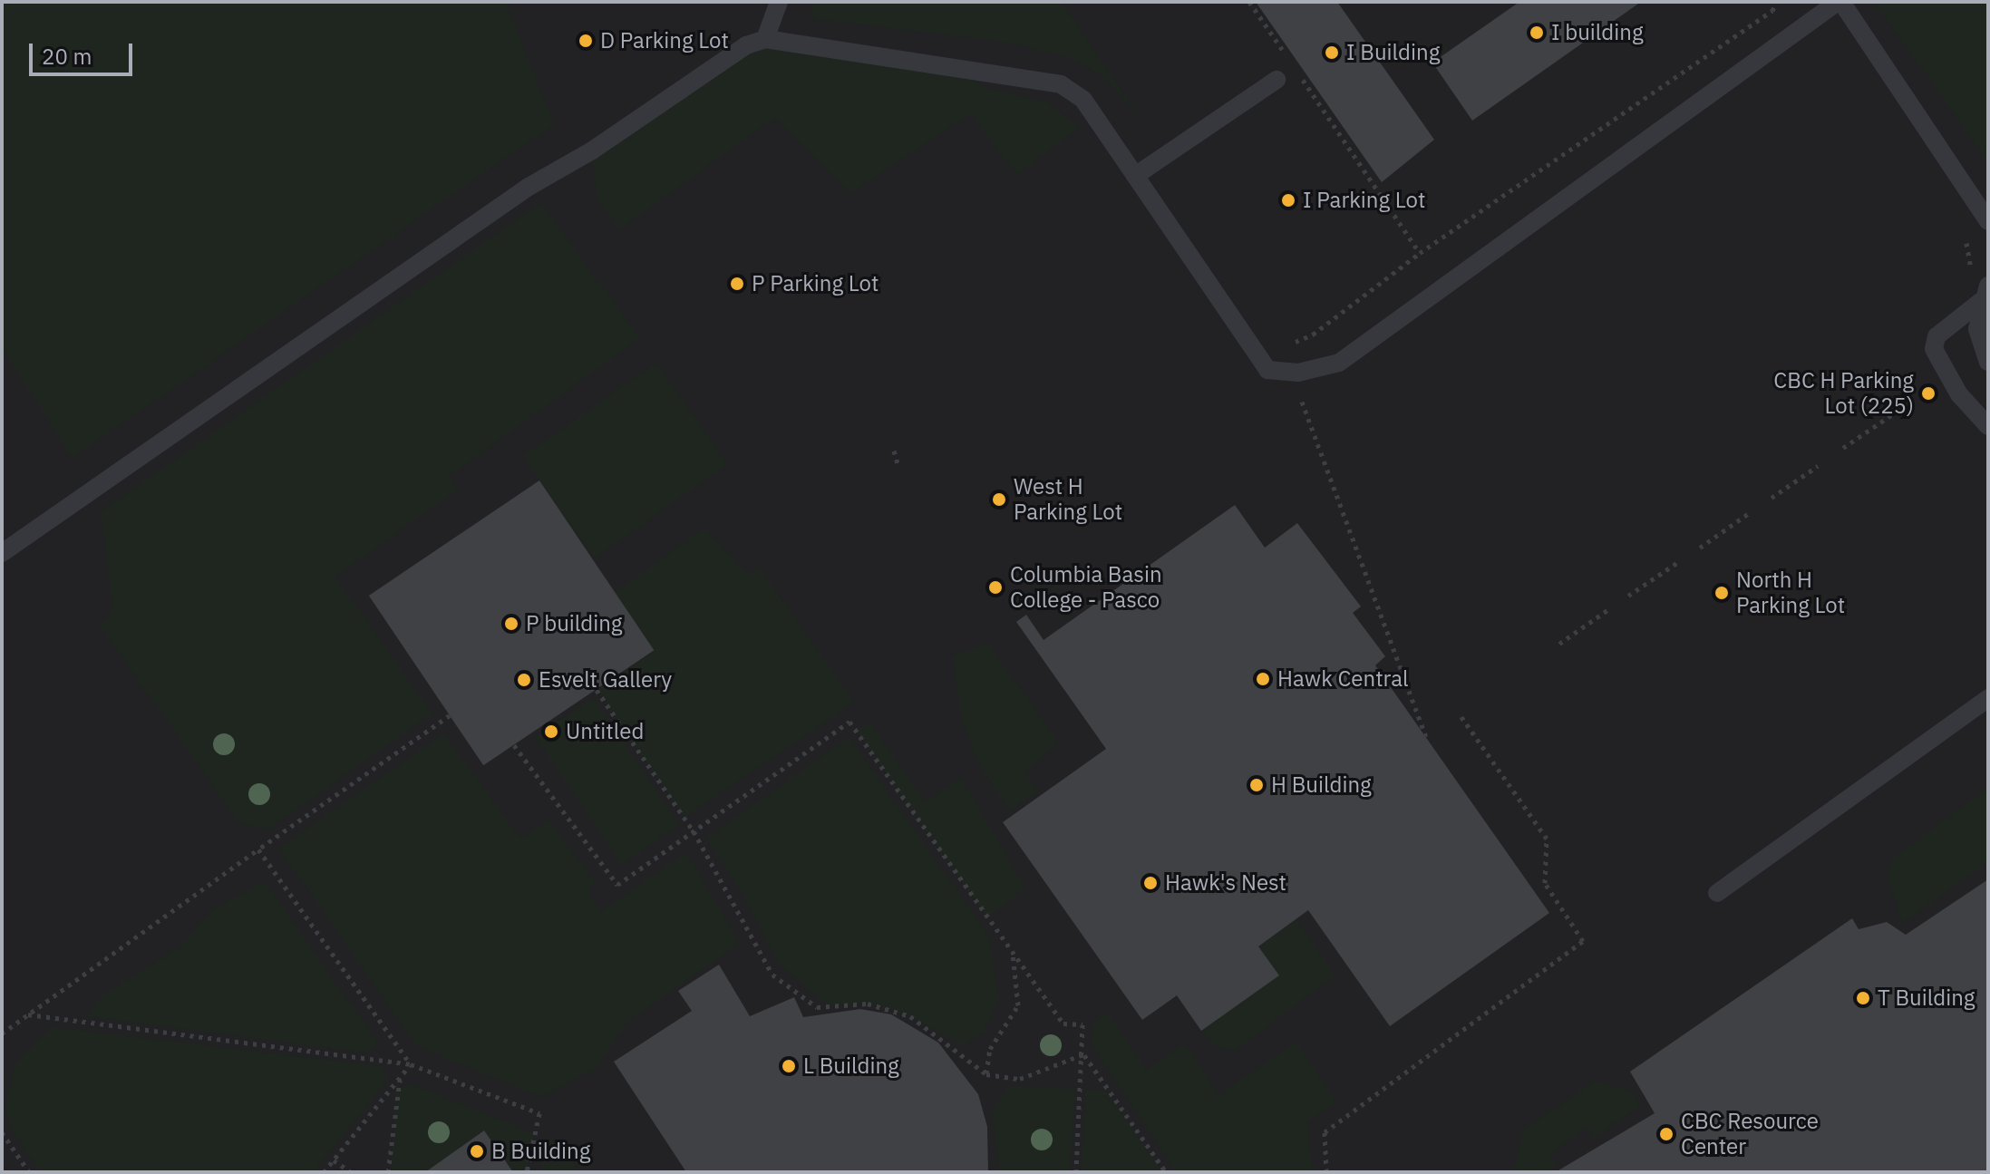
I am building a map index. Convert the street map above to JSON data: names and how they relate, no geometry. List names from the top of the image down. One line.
{"places":["I building","D Parking Lot","I Building","I Parking Lot","P Parking Lot","CBC H Parking Lot (225)","West H Parking Lot","Columbia Basin College - Pasco","North H Parking Lot","P building","Hawk Central","Esvelt Gallery","Untitled","H Building","Hawk's Nest","T Building","L Building","CBC Resource Center","B Building"],"scale_bar":"20 m"}
